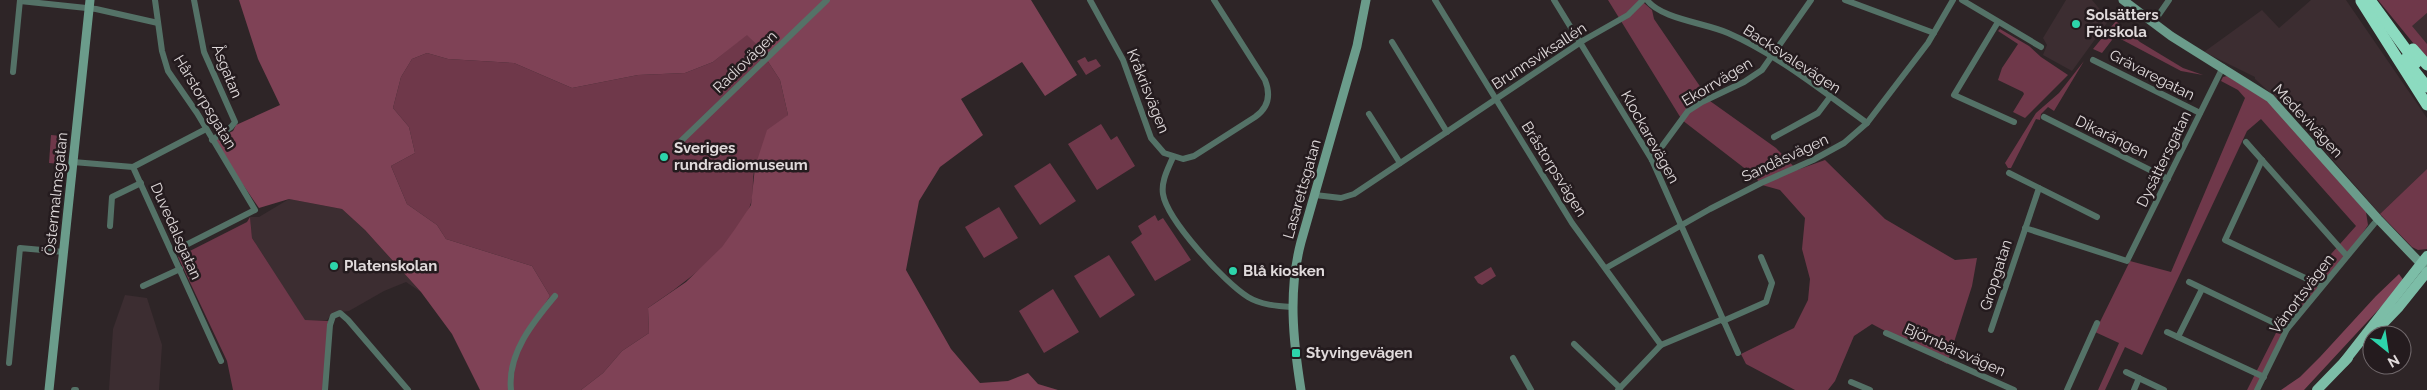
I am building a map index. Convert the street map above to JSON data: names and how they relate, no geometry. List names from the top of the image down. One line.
{"streets":{"street":["Brunnsviksallén","Backsvalevägen","Radiovägen","Åsgatan","Grävaregatan","Ekorrvägen","Kråkrisvägen","Hårstorpsgatan","Medevivägen","Klockarevägen","Dikarängen","Sandåsvägen","Dysättersgatan","Bråstorpsvägen","Lasarettsgatan","Östermalmsgatan","Duvedalsgatan","Gropgatan","Vänortsvägen","Björnbärsvägen"]},"crossings":[["Brunnsviksallén","Klockarevägen"],["Brunnsviksallén","Bråstorpsvägen"],["Brunnsviksallén","Lasarettsgatan"],["Backsvalevägen","Ekorrvägen"],["Backsvalevägen","Sandåsvägen"],["Åsgatan","Hårstorpsgatan"],["Grävaregatan","Dysättersgatan"],["Ekorrvägen","Klockarevägen"],["Hårstorpsgatan","Duvedalsgatan"],["Medevivägen","Dysättersgatan"],["Medevivägen","Vänortsvägen"],["Klockarevägen","Sandåsvägen"],["Dikarängen","Dysättersgatan"],["Sandåsvägen","Bråstorpsvägen"],["Dysättersgatan","Gropgatan"]],"places":{"other":["Solsätters Förskola","Sveriges rundradiomuseum","Platenskolan","Blå kiosken"],"transit":["Styvingevägen"]},"north":"bottom right"}
